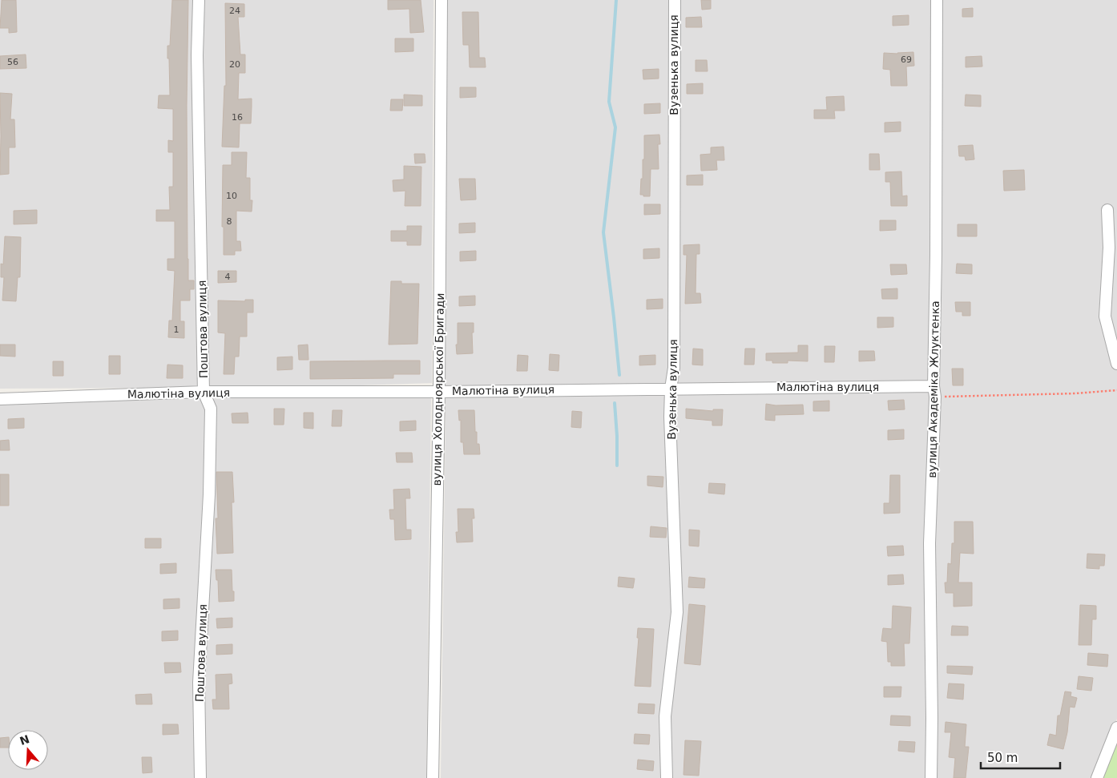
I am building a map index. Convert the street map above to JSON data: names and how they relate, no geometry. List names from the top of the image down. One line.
{"streets":{"street":["Вузенька вулиця","Поштова вулиця","Малютіна вулиця","вулиця Холодноярської Бригади","вулиця Академіка Жлуктенка"]},"crossings":[["Вузенька вулиця","Малютіна вулиця"],["Поштова вулиця","Малютіна вулиця"],["Малютіна вулиця","вулиця Холодноярської Бригади"],["Малютіна вулиця","вулиця Академіка Жлуктенка"]],"house_numbers":["24","69","56","20","16","10","8","4","1"],"scale_bar":"50 m","north":"top"}
